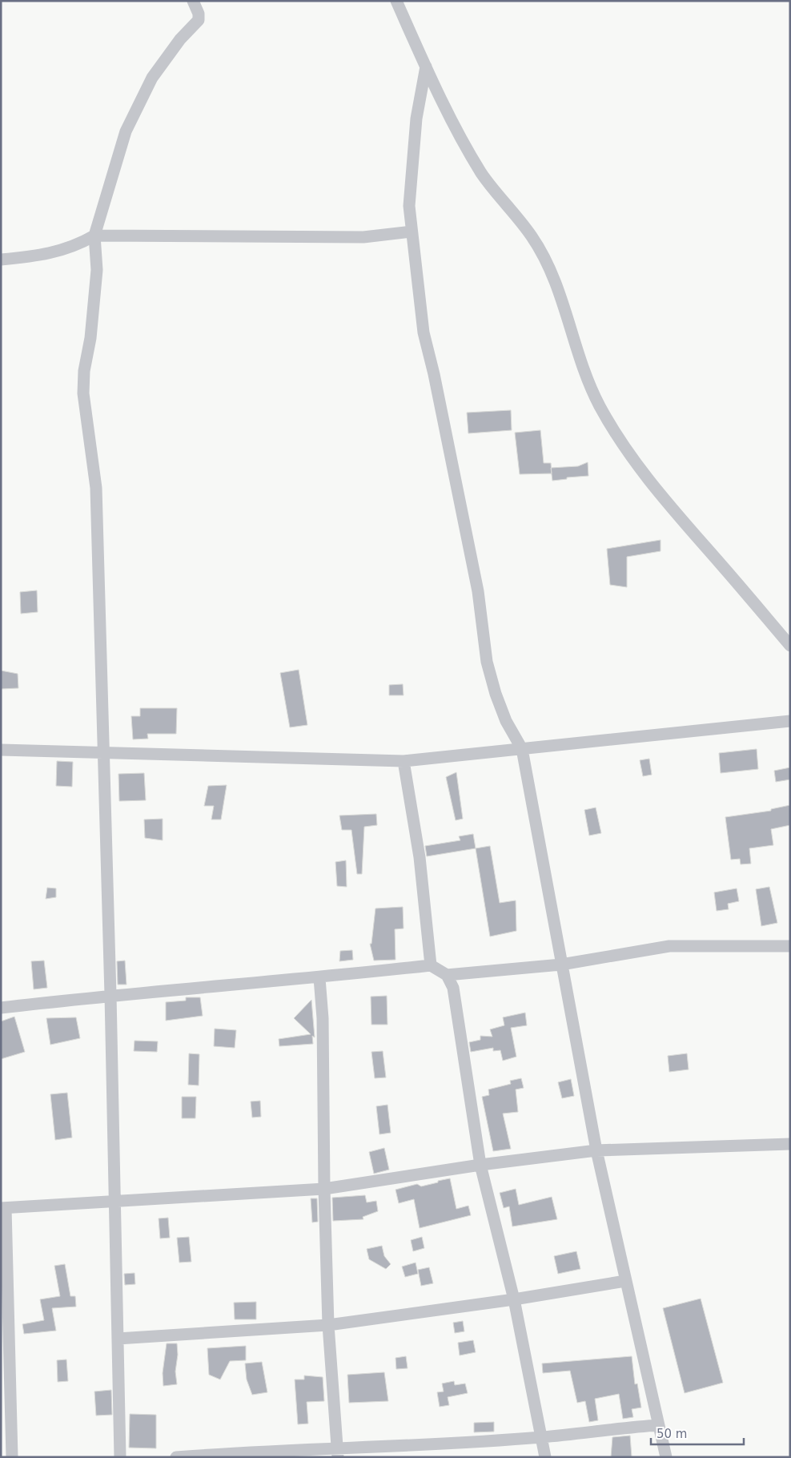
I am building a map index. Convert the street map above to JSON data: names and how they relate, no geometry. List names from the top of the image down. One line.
{"scale_bar":"50 m"}
